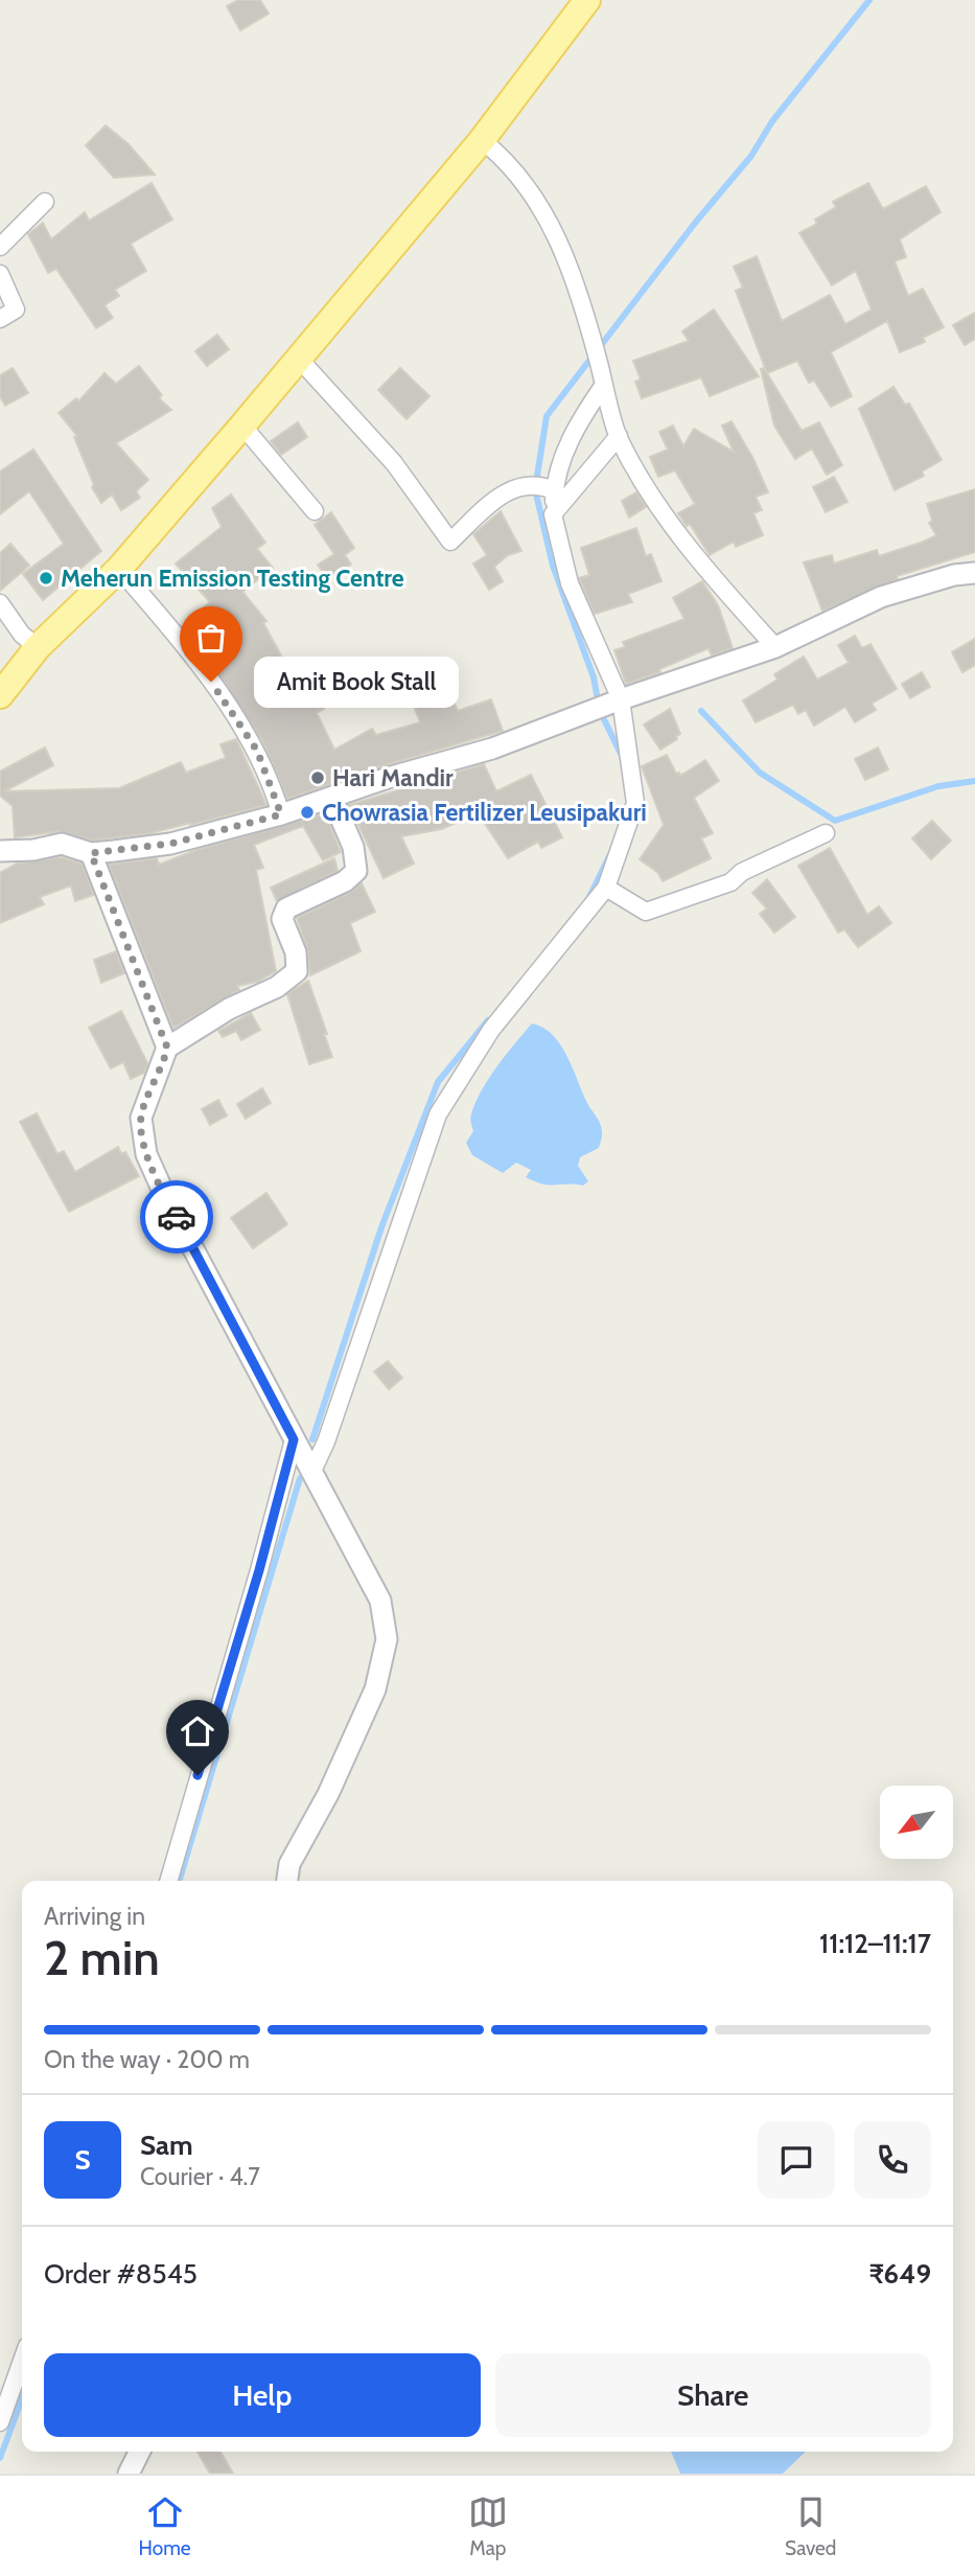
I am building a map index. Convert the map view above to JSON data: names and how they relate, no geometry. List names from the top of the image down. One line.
{"places":["Meherun Emission Testing Centre","Amit Book Stall","Hari Mandir","Chowrasia Fertilizer Leusipakuri"],"north":"bottom left","page":{"bubble":"Amit Book Stall","heading":["2 min","Arriving in","11:12–11:17"],"panel":["Sam","Courier · 4.7","Order #8545","₹649"],"bar":"On the way · 200 m","round":"S","buttons":["Help","Share"],"tabs":["Home","Map","Saved"]}}
